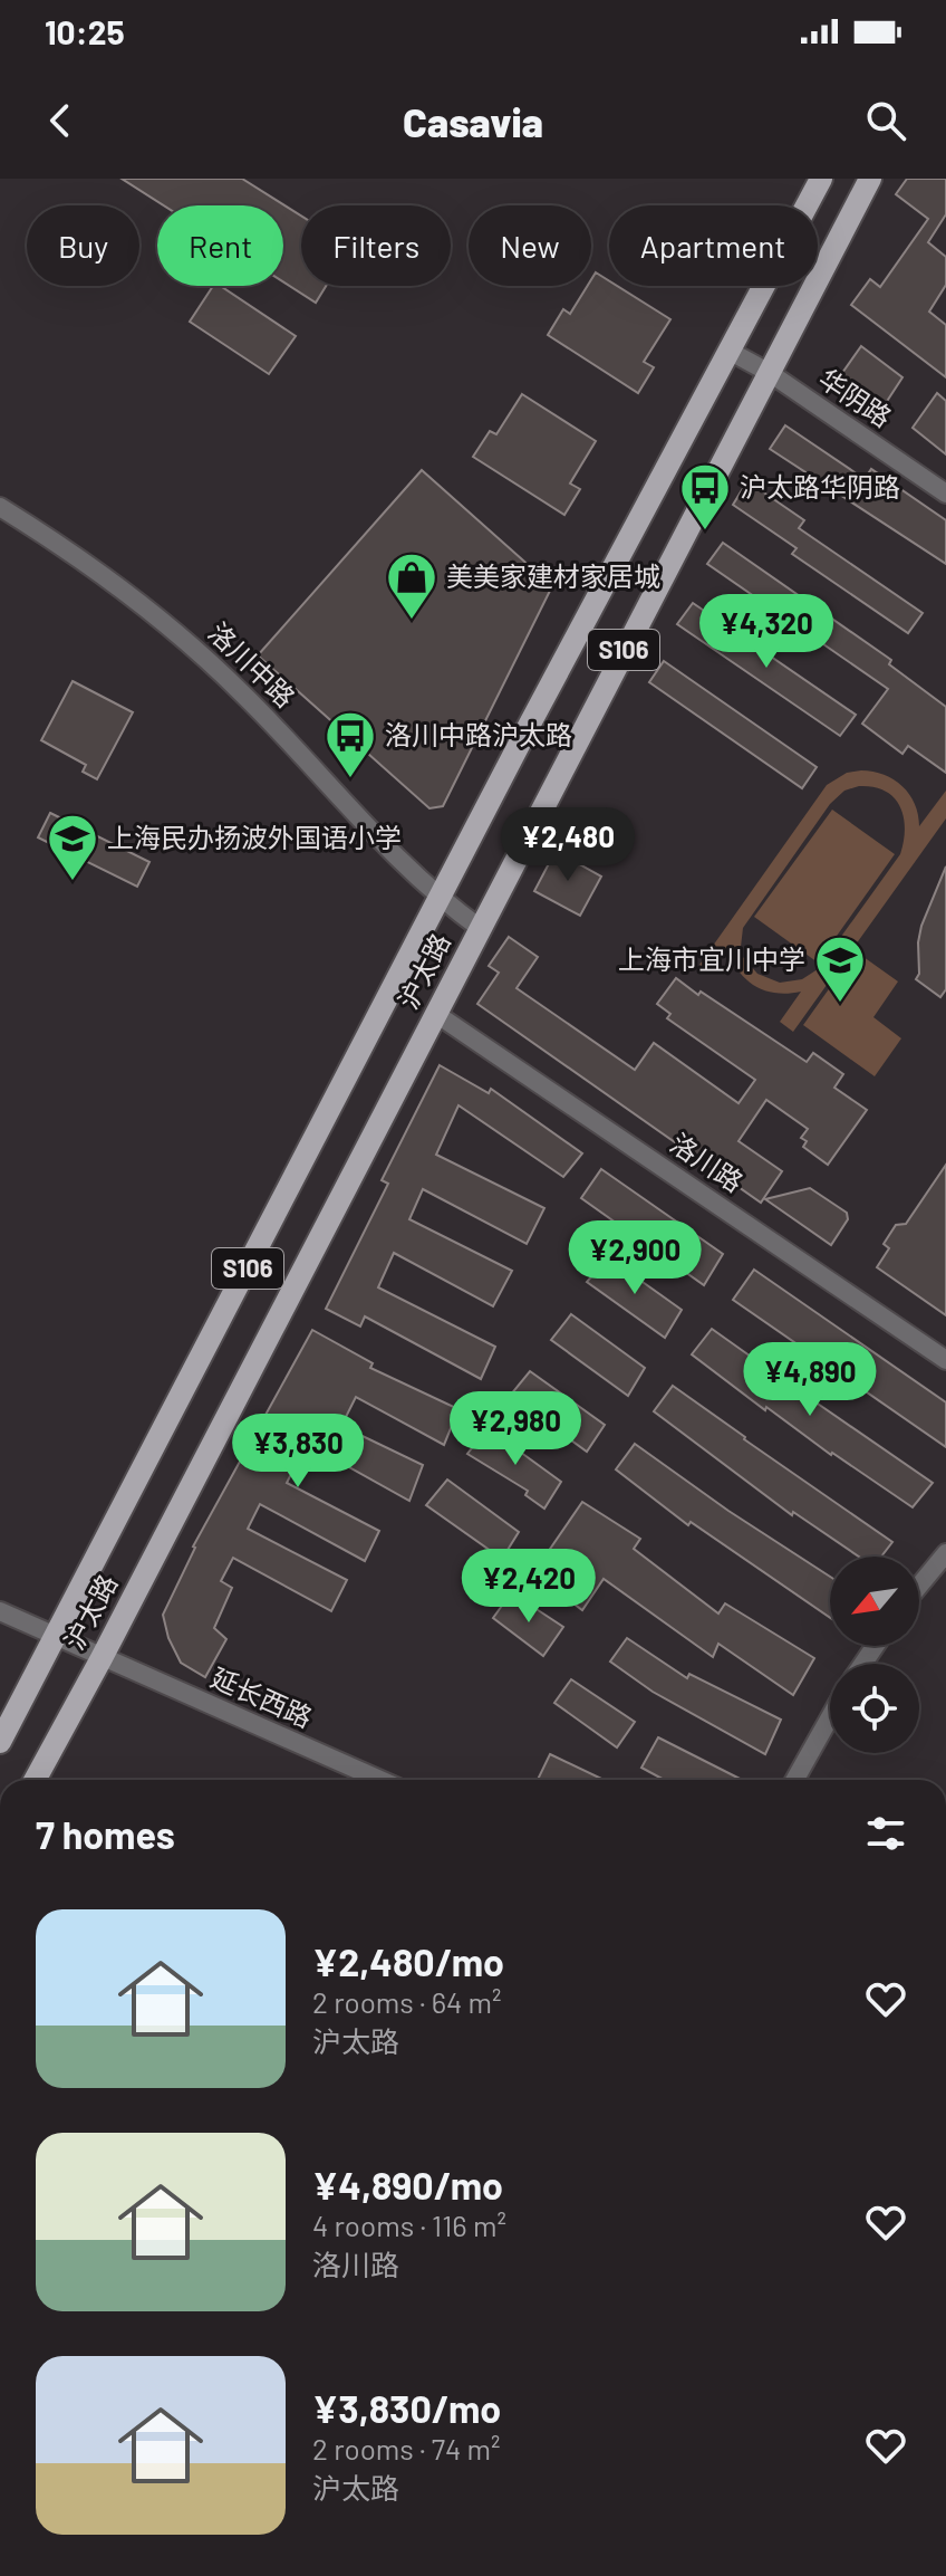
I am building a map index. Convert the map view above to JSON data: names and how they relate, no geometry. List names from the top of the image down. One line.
{"streets":{"main road":["S106","沪太路"],"street":["华阴路","洛川中路","洛川路","延长西路"]},"crossings":[["华阴路","沪太路"],["洛川中路","沪太路"],["沪太路","洛川路"],["沪太路","延长西路"]],"places":{"bus stop":["沪太路华阴路","洛川中路沪太路"],"shop":["美美家建材家居城"],"school or university":["上海民办扬波外国语小学","上海市宜川中学"]},"north":"bottom left","page":{"status":"10:25","header":"Casavia","chip":["Buy","Rent","Filters","New","Apartment"],"price":["¥4,320","¥2,480","¥2,900","¥4,890","¥2,980","¥3,830","¥2,420"],"heading":"7 homes","list":[{"name":"¥2,480/mo","note":"2 rooms · 64 m² · 沪太路"},{"name":"¥4,890/mo","note":"4 rooms · 116 m² · 洛川路"},{"name":"¥3,830/mo","note":"2 rooms · 74 m² · 沪太路"}]}}
